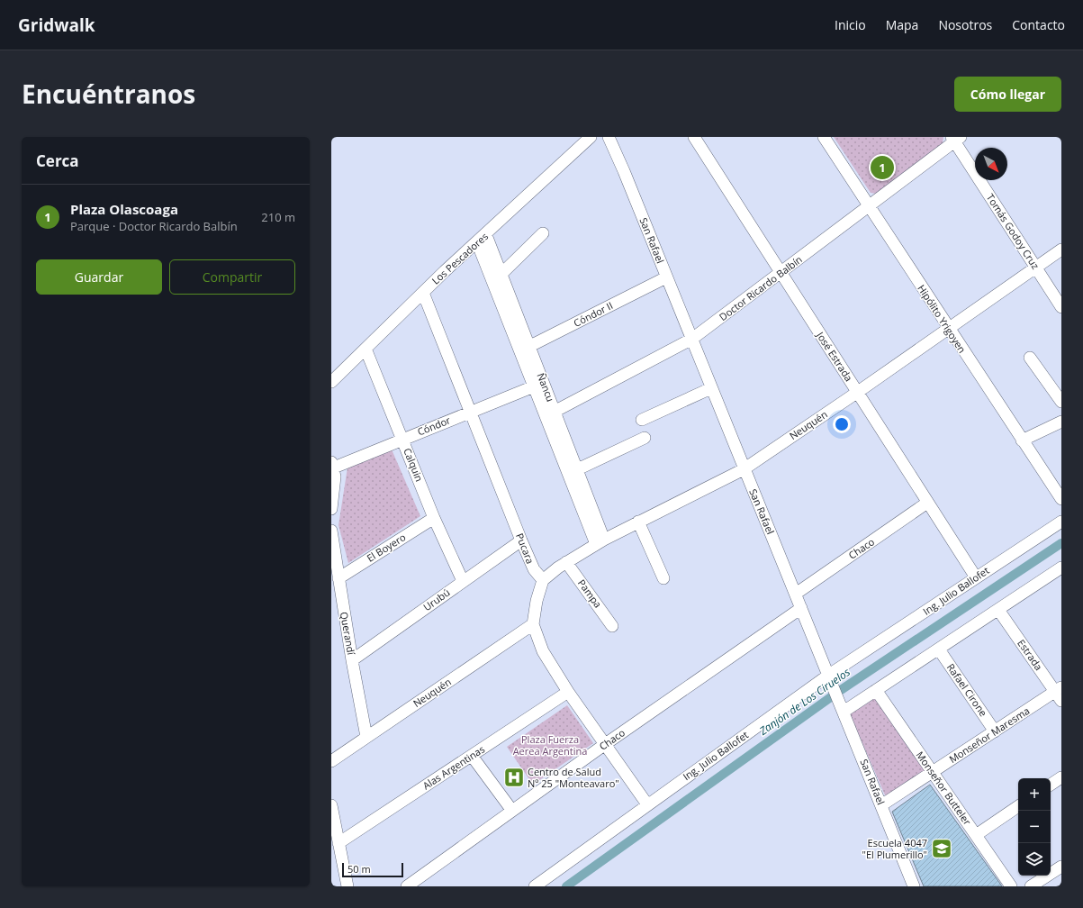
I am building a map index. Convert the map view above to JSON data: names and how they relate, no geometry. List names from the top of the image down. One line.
{"streets":{"street":["Tomás Godoy Cruz","San Rafael","Los Pescadores","Doctor Ricardo Balbín","Cóndor II","Hipólito Yrigoyen","José Estrada","Ñancu","Neuquén","Cóndor","Calquin","El Boyero","Pucara","Chaco","Ing. Julio Ballofet","Pampa","Urubú","Querandí","Estrada","Rafael Cirone","Monseñor Maresma","Alas Argentinas","Monseñor Butteler"]},"crossings":[["Tomás Godoy Cruz","Doctor Ricardo Balbín"],["Tomás Godoy Cruz","Neuquén"],["San Rafael","Doctor Ricardo Balbín"],["San Rafael","Cóndor II"],["San Rafael","Neuquén"],["San Rafael","Chaco"],["San Rafael","Ing. Julio Ballofet"],["San Rafael","Monseñor Maresma"],["Los Pescadores","Ñancu"],["Los Pescadores","Calquin"],["Los Pescadores","Pucara"],["Doctor Ricardo Balbín","Hipólito Yrigoyen"],["Doctor Ricardo Balbín","José Estrada"],["Doctor Ricardo Balbín","Ñancu"],["Cóndor II","Ñancu"],["Hipólito Yrigoyen","Neuquén"],["José Estrada","Neuquén"],["José Estrada","Chaco"],["José Estrada","Ing. Julio Ballofet"],["Ñancu","Neuquén"],["Ñancu","Cóndor"],["Neuquén","Pucara"],["Neuquén","Pampa"],["Neuquén","Querandí"],["Cóndor","Calquin"],["Cóndor","Pucara"],["Calquin","El Boyero"],["Calquin","Urubú"],["El Boyero","Querandí"],["Pucara","Urubú"],["Urubú","Querandí"],["Estrada","Monseñor Maresma"],["Rafael Cirone","Monseñor Maresma"],["Monseñor Maresma","Monseñor Butteler"]],"water":["Zanjón de Los Ciruelos"],"parks":["Plaza Fuerza Aerea Argentina"],"places":{"hospital":["Centro de Salud Nº 25 \"Monteavaro\""],"school or university":["Escuela 4047 \"El Plumerillo\""]},"scale_bar":"50 m","north":"bottom right","page":{"header":"Gridwalk","nav":["Inicio","Mapa","Nosotros","Contacto"],"title":"Encuéntranos","buttons":["Cómo llegar",["Guardar","Compartir"]],"heading":"Cerca","pins":"1","list":[{"mark":"1","name":"Plaza Olascoaga","note":"Parque · Doctor Ricardo Balbín","value":"210 m"}],"map_buttons":["+","−"],"scale":"50 m"}}
